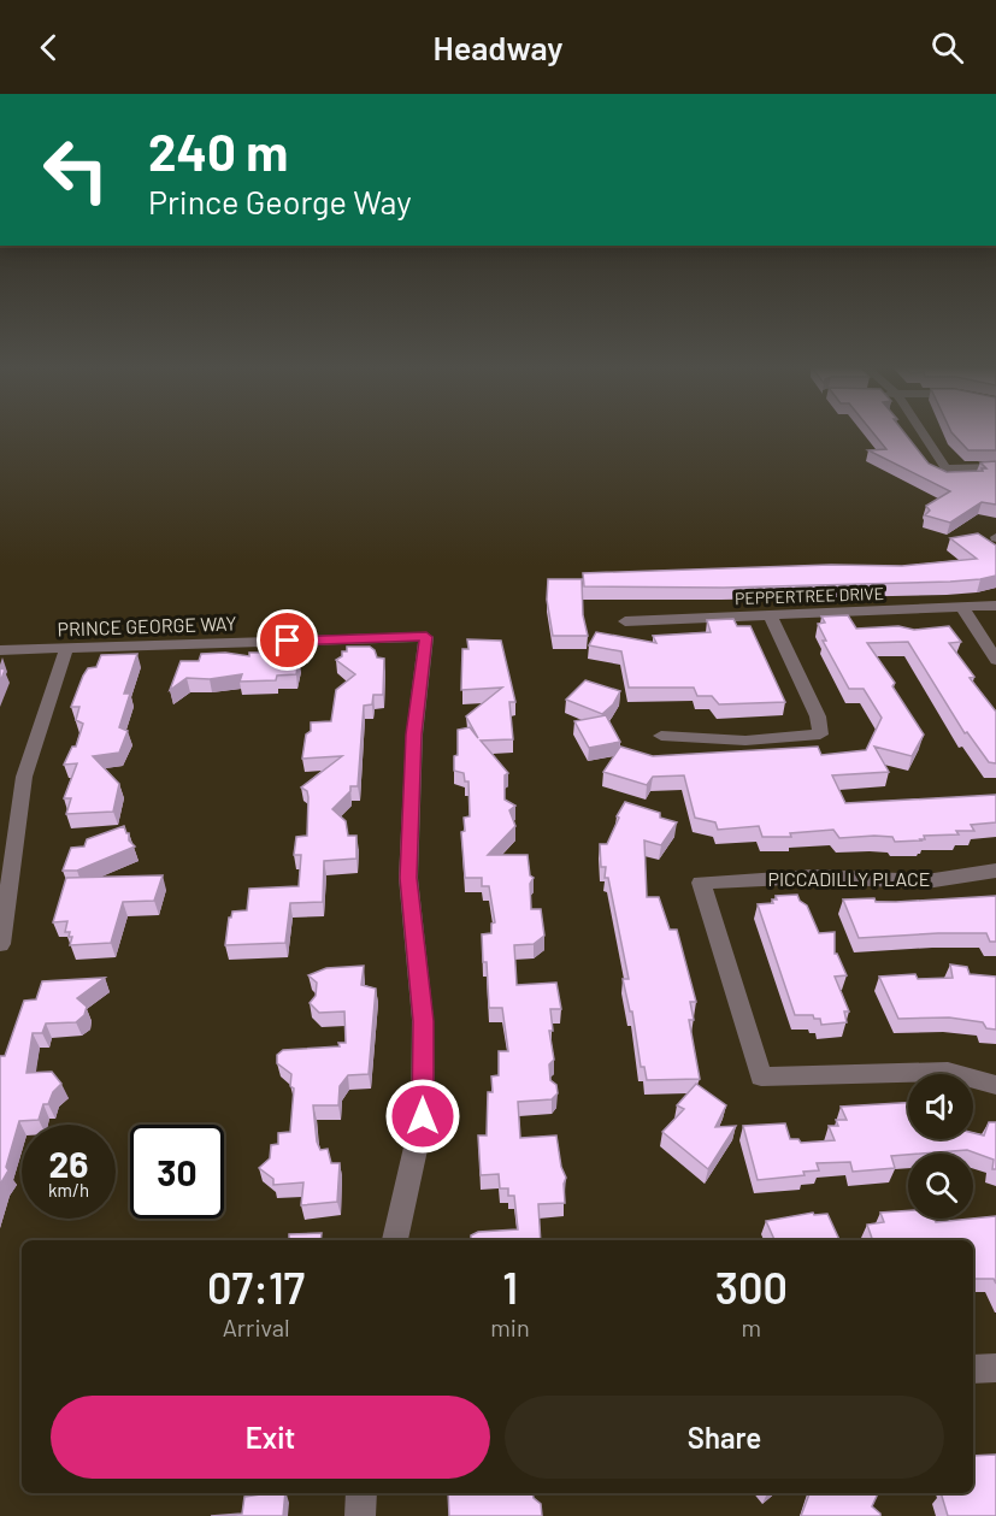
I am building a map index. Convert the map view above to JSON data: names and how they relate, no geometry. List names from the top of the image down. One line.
{"streets":{"street":["PEPPERTREE DRIVE","PRINCE GEORGE WAY","PICCADILLY PLACE"]},"page":{"header":"Headway","turn":["240 m","Prince George Way"],"speed":"26 km/h","limit":"30","eta":["07:17","Arrival","1","min","300","m"],"buttons":["Exit","Share"]}}
